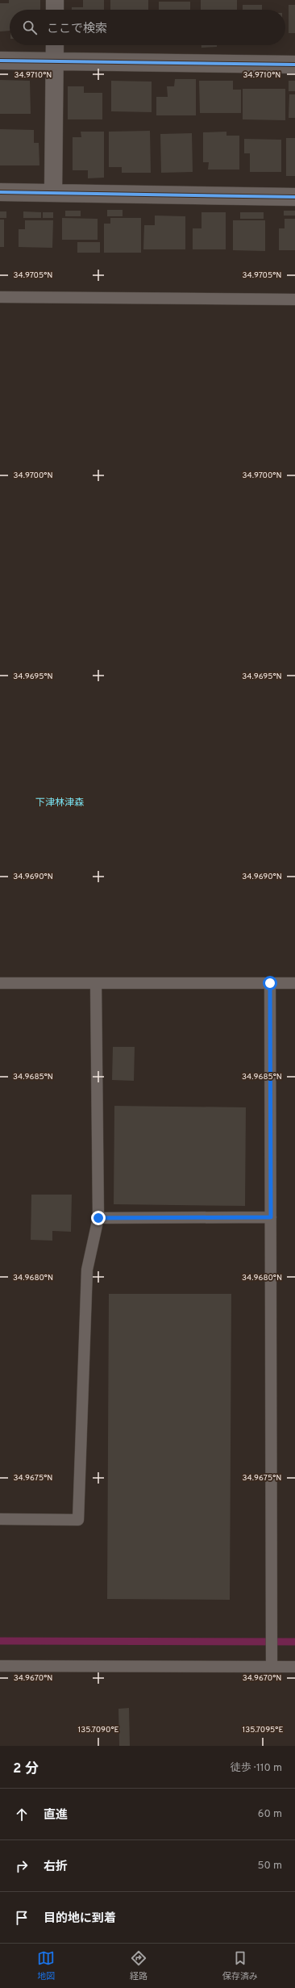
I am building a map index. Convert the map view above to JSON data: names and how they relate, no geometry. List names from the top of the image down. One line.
{"districts":["下津林津森"],"page":{"search":"ここで検索","heading":["2 分","徒歩 · 110 m"],"list":[["直進","60 m"],["右折","50 m"],"目的地に到着"],"nav":["地図","経路","保存済み"]},"coordinates":["34.9710°N","34.9705°N","34.9700°N","34.9695°N","34.9690°N","34.9685°N","34.9680°N","34.9675°N","34.9670°N","135.7090°E","135.7095°E"]}
